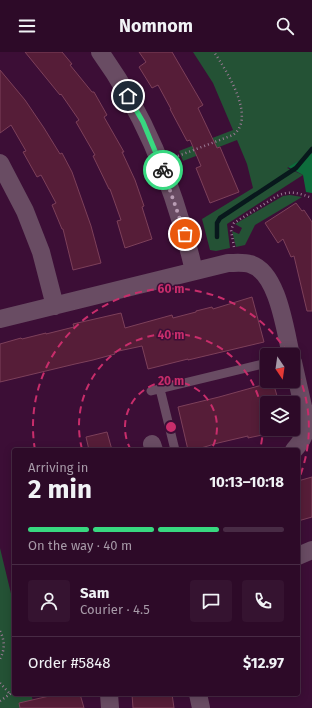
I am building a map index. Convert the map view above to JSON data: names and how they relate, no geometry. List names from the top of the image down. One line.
{"north":"bottom","page":{"header":"Nomnom","heading":["2 min","Arriving in","10:13–10:18"],"panel":["Sam","Courier · 4.5","Order #5848","$12.97"],"bar":"On the way · 40 m"},"rings":["60 m","40 m","20 m"]}
